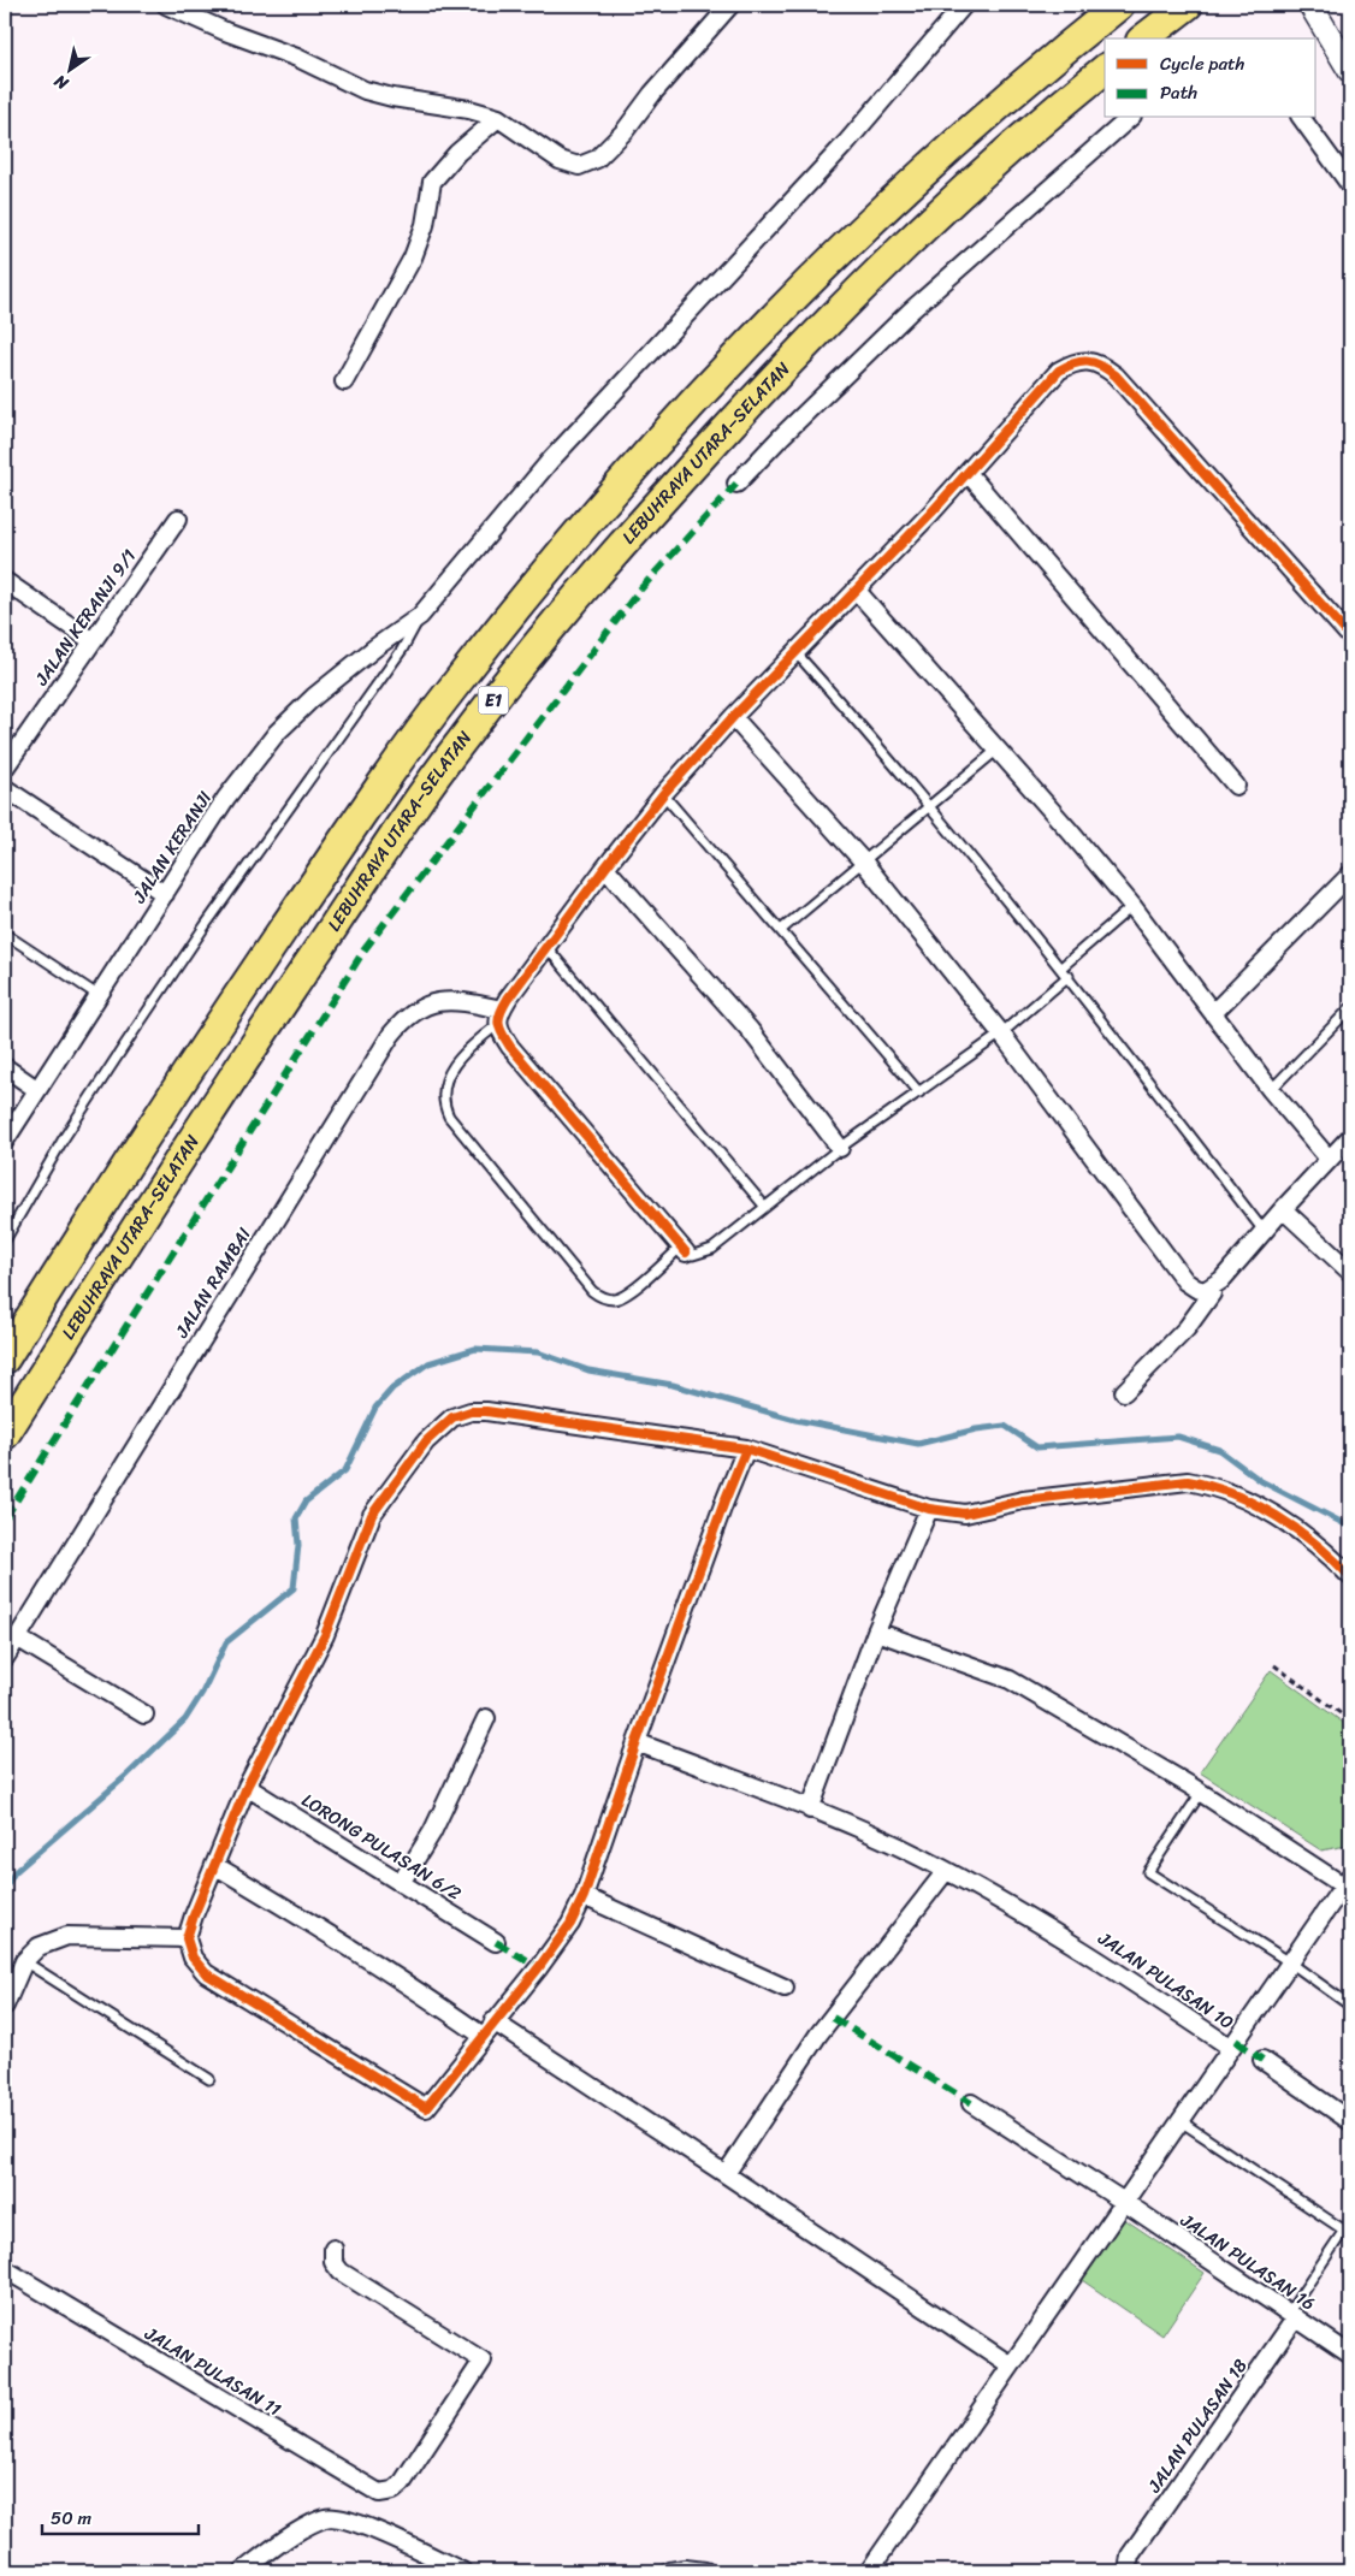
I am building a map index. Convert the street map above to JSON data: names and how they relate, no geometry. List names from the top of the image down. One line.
{"streets":{"highway":["LEBUHRAYA UTARA–SELATAN","E1"],"street":["JALAN KERANJI 9/1","JALAN KERANJI","JALAN RAMBAI","LORONG PULASAN 6/2","JALAN PULASAN 10","JALAN PULASAN 16","JALAN PULASAN 11","JALAN PULASAN 18"]},"crossings":[["JALAN PULASAN 16","JALAN PULASAN 18"]],"legend":["Cycle path","Path"],"scale_bar":"50 m","north":"bottom left"}
